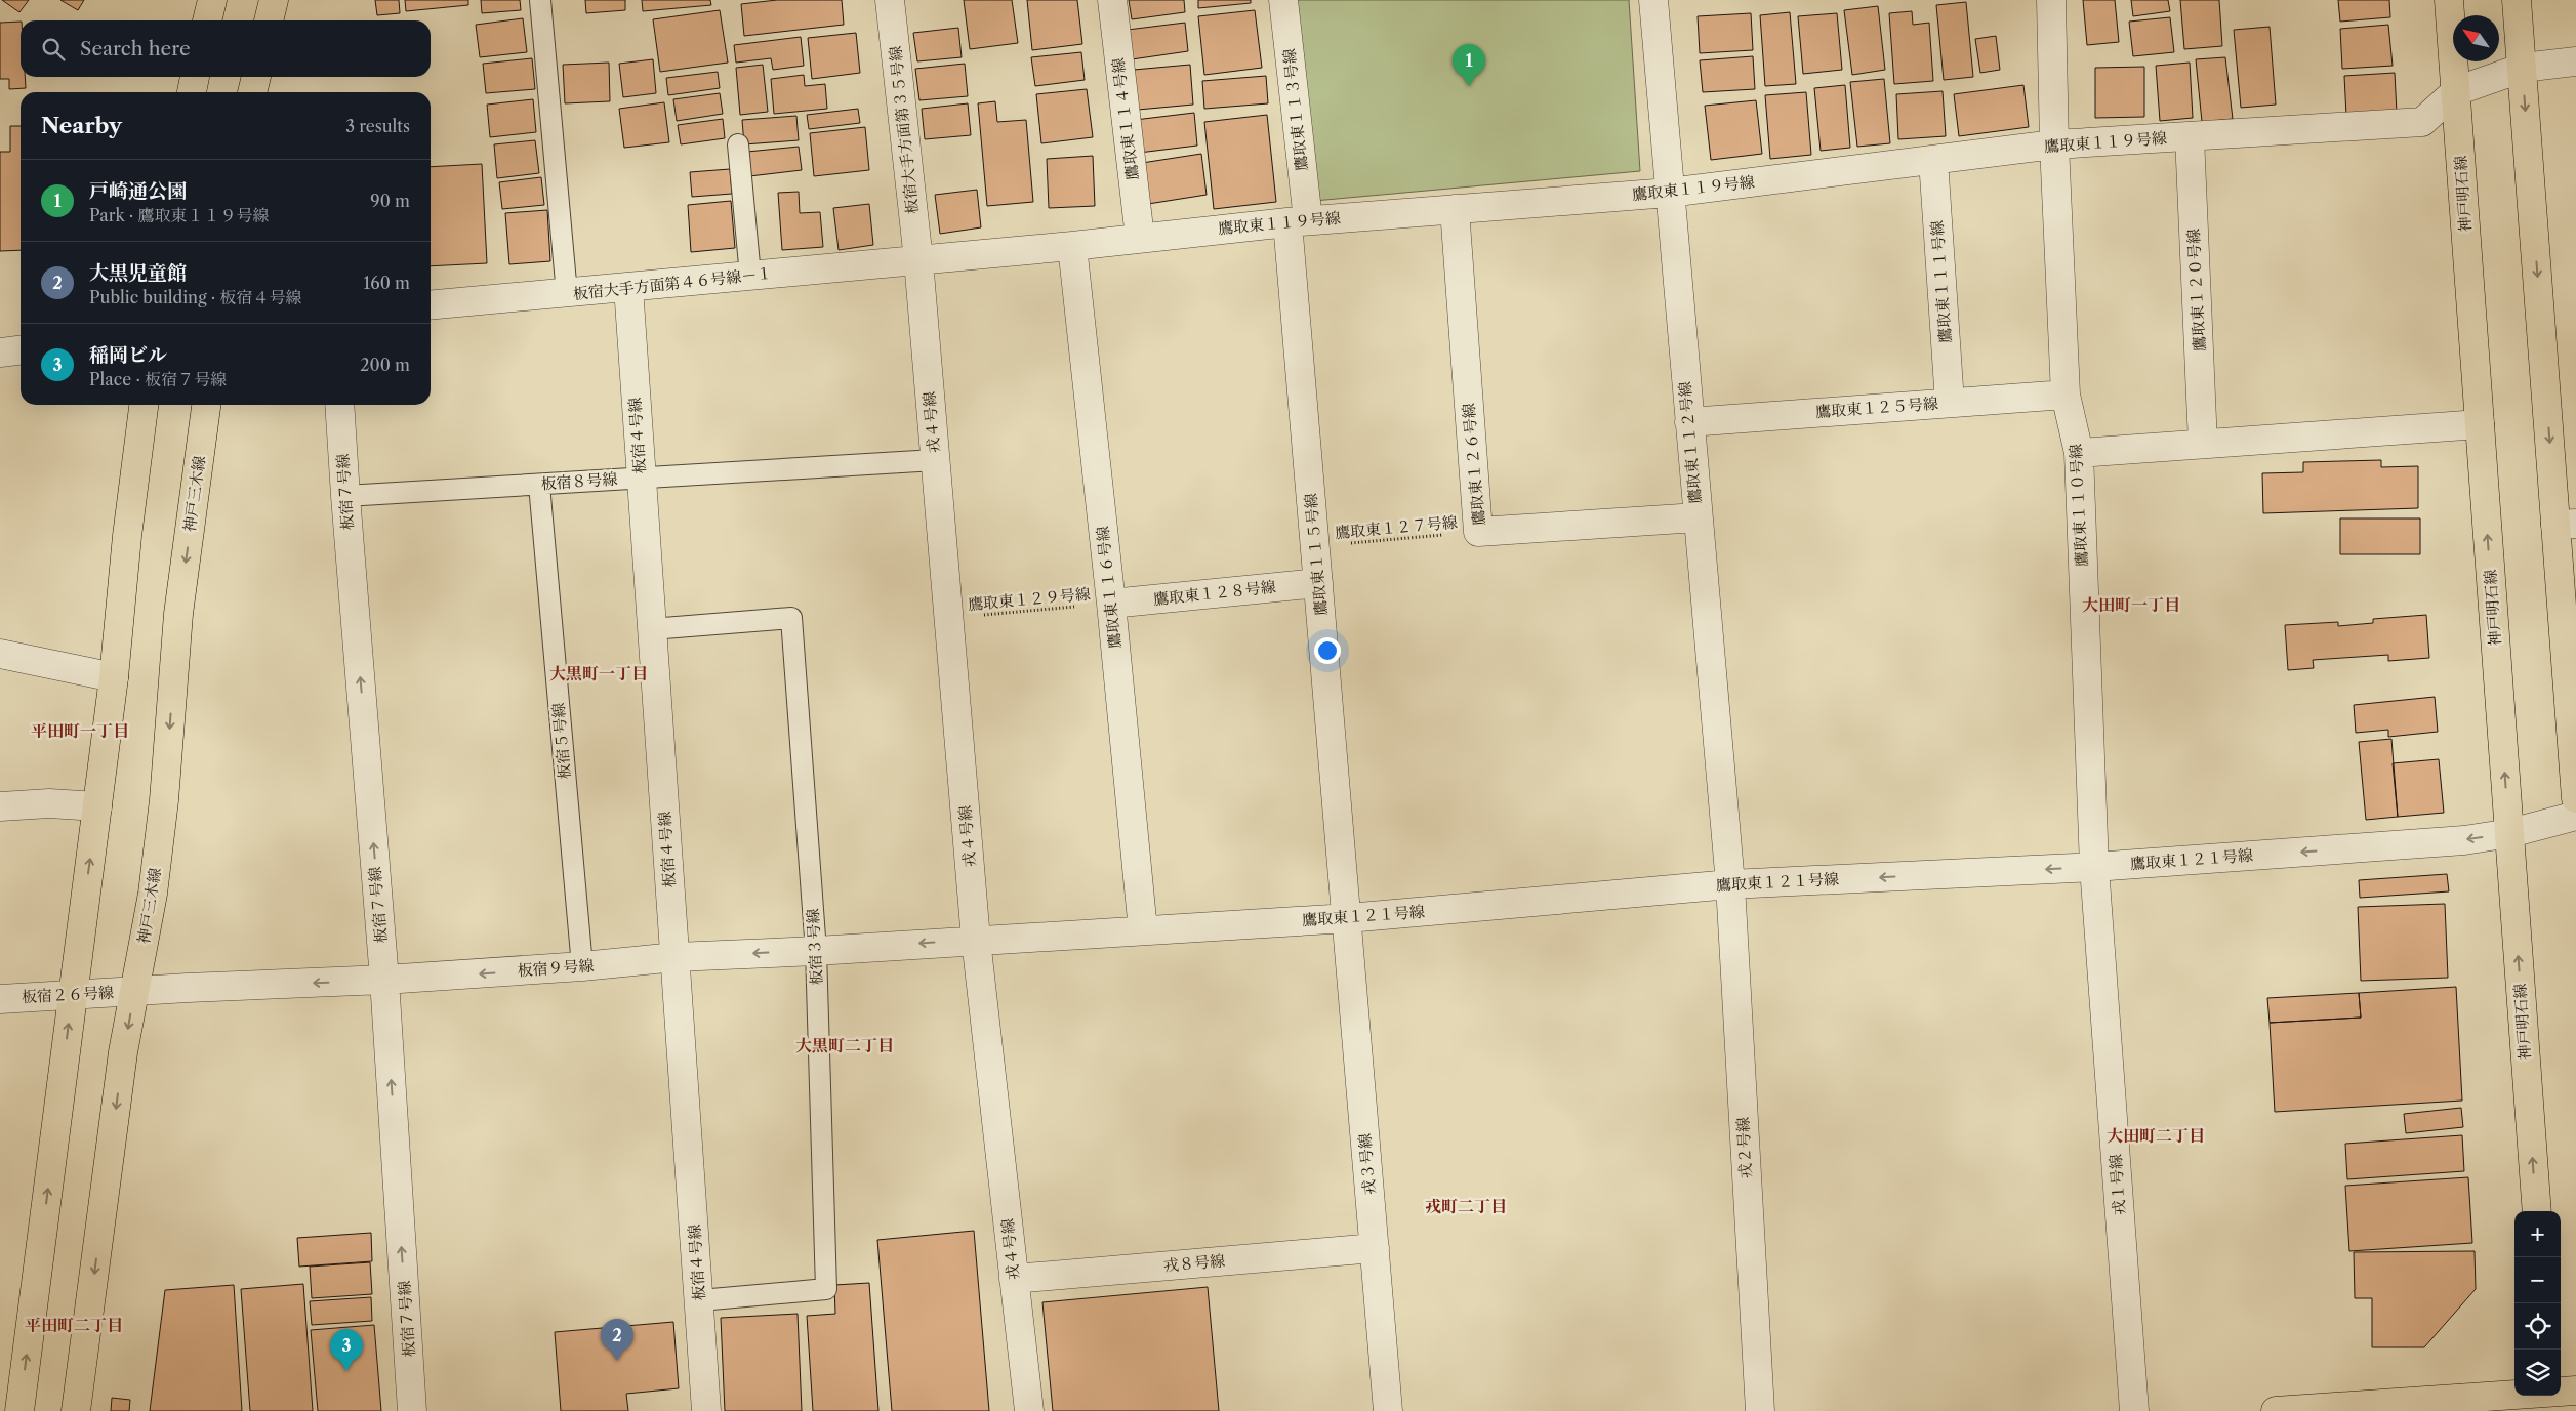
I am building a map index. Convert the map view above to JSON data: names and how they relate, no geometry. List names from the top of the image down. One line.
{"streets":{"main road":["神戸明石線","神戸三木線"],"street":["鷹取東１１３号線","鷹取東１１４号線","板宿大手方面第３５号線","鷹取東１１９号線","鷹取東１１１号線","板宿大手方面第４６号線－１","鷹取東１２０号線","鷹取東１２５号線","戎４号線","板宿４号線","鷹取東１１２号線","鷹取東１２６号線","板宿７号線","鷹取東１１０号線","鷹取東１１５号線","鷹取東１１６号線","鷹取東１２８号線","鷹取東１２１号線","板宿９号線","板宿２６号線","戎２号線","戎３号線","戎１号線","戎８号線"],"lane":["板宿８号線","板宿５号線","板宿３号線"],"path":["鷹取東１２７号線","鷹取東１２９号線"]},"crossings":[["鷹取東１１３号線","鷹取東１１９号線"],["鷹取東１１３号線","鷹取東１１５号線"],["鷹取東１１４号線","鷹取東１１９号線"],["板宿大手方面第３５号線","鷹取東１１９号線"],["板宿大手方面第３５号線","板宿大手方面第４６号線－１"],["板宿大手方面第３５号線","戎４号線"],["鷹取東１１９号線","神戸明石線"],["鷹取東１１９号線","鷹取東１１１号線"],["鷹取東１１９号線","板宿大手方面第４６号線－１"],["鷹取東１１９号線","鷹取東１２０号線"],["鷹取東１１９号線","戎４号線"],["鷹取東１１９号線","鷹取東１１２号線"],["鷹取東１１９号線","鷹取東１２６号線"],["鷹取東１１９号線","鷹取東１１０号線"],["鷹取東１１９号線","鷹取東１１５号線"],["鷹取東１１９号線","鷹取東１１６号線"],["神戸明石線","鷹取東１２１号線"],["鷹取東１１１号線","鷹取東１２５号線"],["板宿大手方面第４６号線－１","戎４号線"],["板宿大手方面第４６号線－１","板宿４号線"],["鷹取東１２５号線","鷹取東１１２号線"],["鷹取東１２５号線","鷹取東１１０号線"],["戎４号線","板宿８号線"],["戎４号線","鷹取東１２９号線"],["戎４号線","鷹取東１２１号線"],["戎４号線","板宿９号線"],["戎４号線","戎８号線"],["板宿４号線","板宿８号線"],["板宿４号線","板宿３号線"],["板宿４号線","板宿９号線"],["鷹取東１１２号線","鷹取東１２６号線"],["鷹取東１１２号線","鷹取東１２１号線"],["鷹取東１１２号線","戎２号線"],["鷹取東１２６号線","鷹取東１２７号線"],["板宿８号線","板宿７号線"],["板宿８号線","板宿５号線"],["板宿７号線","板宿９号線"],["神戸三木線","板宿９号線"],["神戸三木線","板宿２６号線"],["鷹取東１１０号線","鷹取東１２１号線"],["鷹取東１１０号線","戎１号線"],["鷹取東１２７号線","鷹取東１１５号線"],["鷹取東１１５号線","鷹取東１２８号線"],["鷹取東１１５号線","鷹取東１２１号線"],["鷹取東１１５号線","戎３号線"],["鷹取東１１６号線","鷹取東１２８号線"],["鷹取東１１６号線","鷹取東１２９号線"],["鷹取東１１６号線","鷹取東１２１号線"],["鷹取東１２８号線","鷹取東１２９号線"],["板宿５号線","板宿９号線"],["鷹取東１２１号線","板宿９号線"],["鷹取東１２１号線","戎２号線"],["鷹取東１２１号線","戎３号線"],["鷹取東１２１号線","戎１号線"],["板宿３号線","板宿９号線"],["板宿９号線","板宿２６号線"],["戎３号線","戎８号線"]],"one_way":["板宿７号線","鷹取東１２１号線","板宿９号線"],"districts":["大田町一丁目","大黒町一丁目","平田町一丁目","大黒町二丁目","大田町二丁目","戎町二丁目","平田町二丁目"],"north":"top left","page":{"search":"Search here","pins":["1","2","3"],"heading":["Nearby","3 results"],"list":[{"mark":"1","name":"戸崎通公園","note":"Park · 鷹取東１１９号線","value":"90 m"},{"mark":"2","name":"大黒児童館","note":"Public building · 板宿４号線","value":"160 m"},{"mark":"3","name":"稲岡ビル","note":"Place · 板宿７号線","value":"200 m"}],"map_buttons":["+","−"]}}
